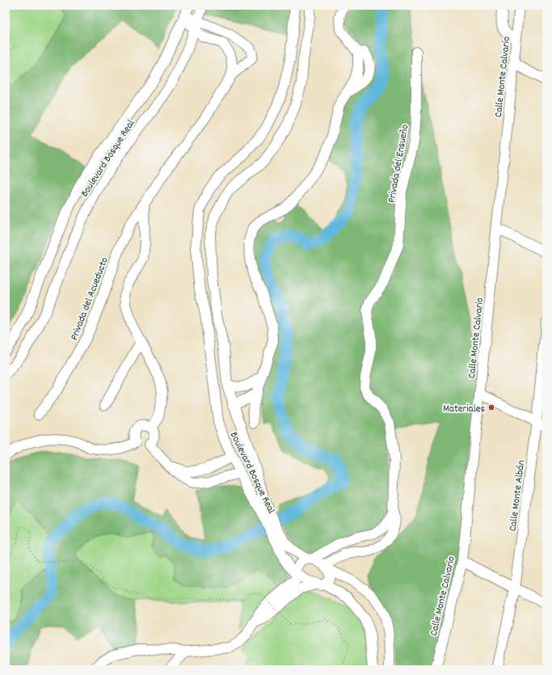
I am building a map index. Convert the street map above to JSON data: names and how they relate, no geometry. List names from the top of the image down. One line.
{"streets":{"street":["Calle Monte Calvario","Boulevard Bosque Real","Privada del Ensueño","Privada del Acueducto","Calle Monte Albán"]},"crossings":[["Boulevard Bosque Real","Privada del Ensueño"],["Boulevard Bosque Real","Privada del Acueducto"]],"places":["Materiales"]}
